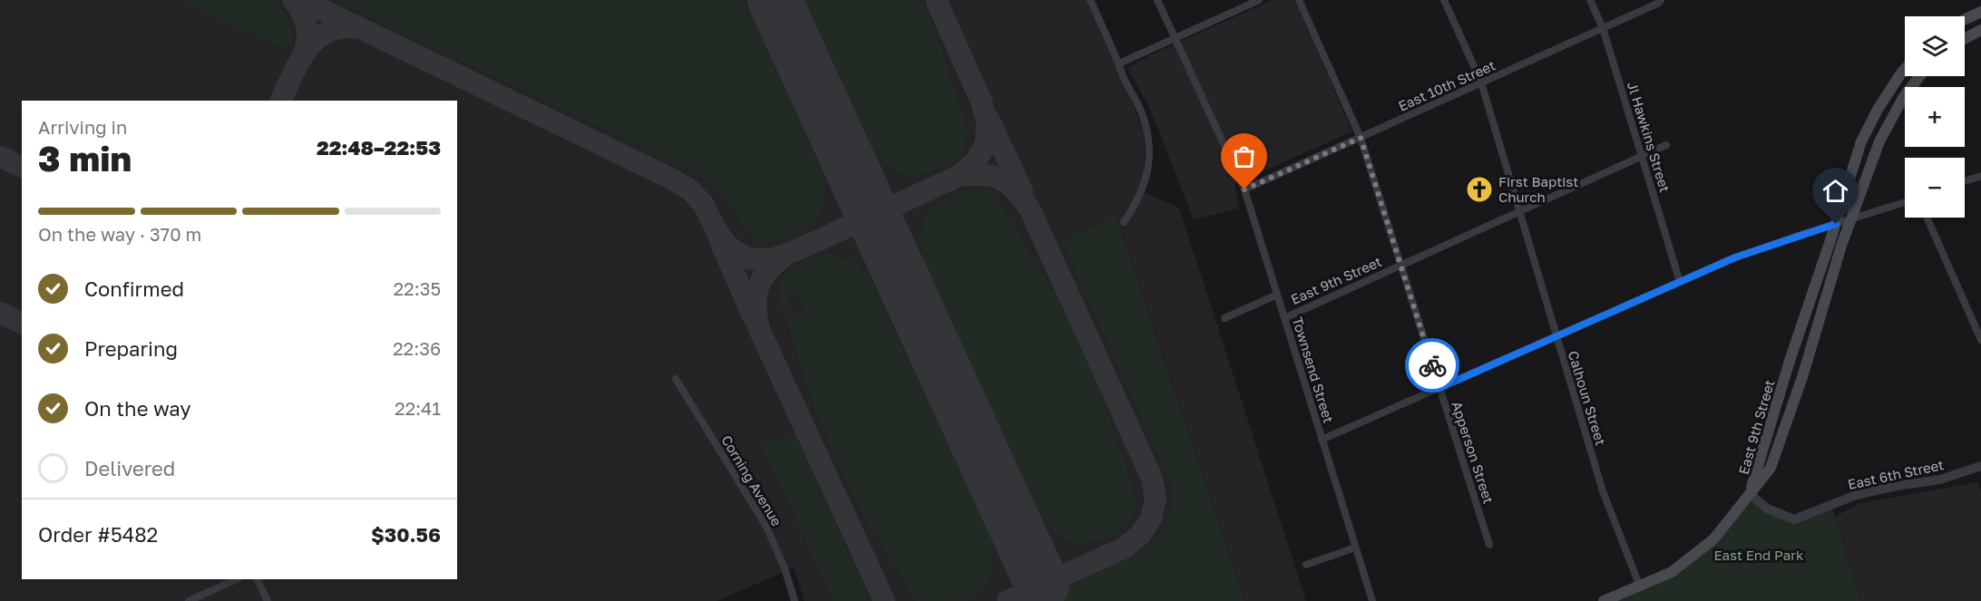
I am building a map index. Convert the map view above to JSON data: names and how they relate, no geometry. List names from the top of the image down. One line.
{"streets":{"main road":["East 9th Street"],"street":["East 10th Street","Jl Hawkins Street","Townsend Street","Calhoun Street","Apperson Street","East 6th Street","Corning Avenue"]},"crossings":[["East 10th Street","Jl Hawkins Street"],["East 10th Street","Townsend Street"],["East 10th Street","Calhoun Street"],["East 10th Street","Apperson Street"],["Jl Hawkins Street","East 9th Street"],["East 9th Street","Townsend Street"],["East 9th Street","Calhoun Street"],["East 9th Street","Apperson Street"],["East 9th Street","East 6th Street"]],"parks":["East End Park"],"places":{"church":["First Baptist Church"]},"page":{"map_buttons":["+","−"],"heading":["3 min","Arriving in","22:48–22:53"],"panel":["Order #5482","$30.56"],"bar":"On the way · 370 m","list":[["Confirmed","22:35"],["Preparing","22:36"],["On the way","22:41"],"Delivered"]}}
